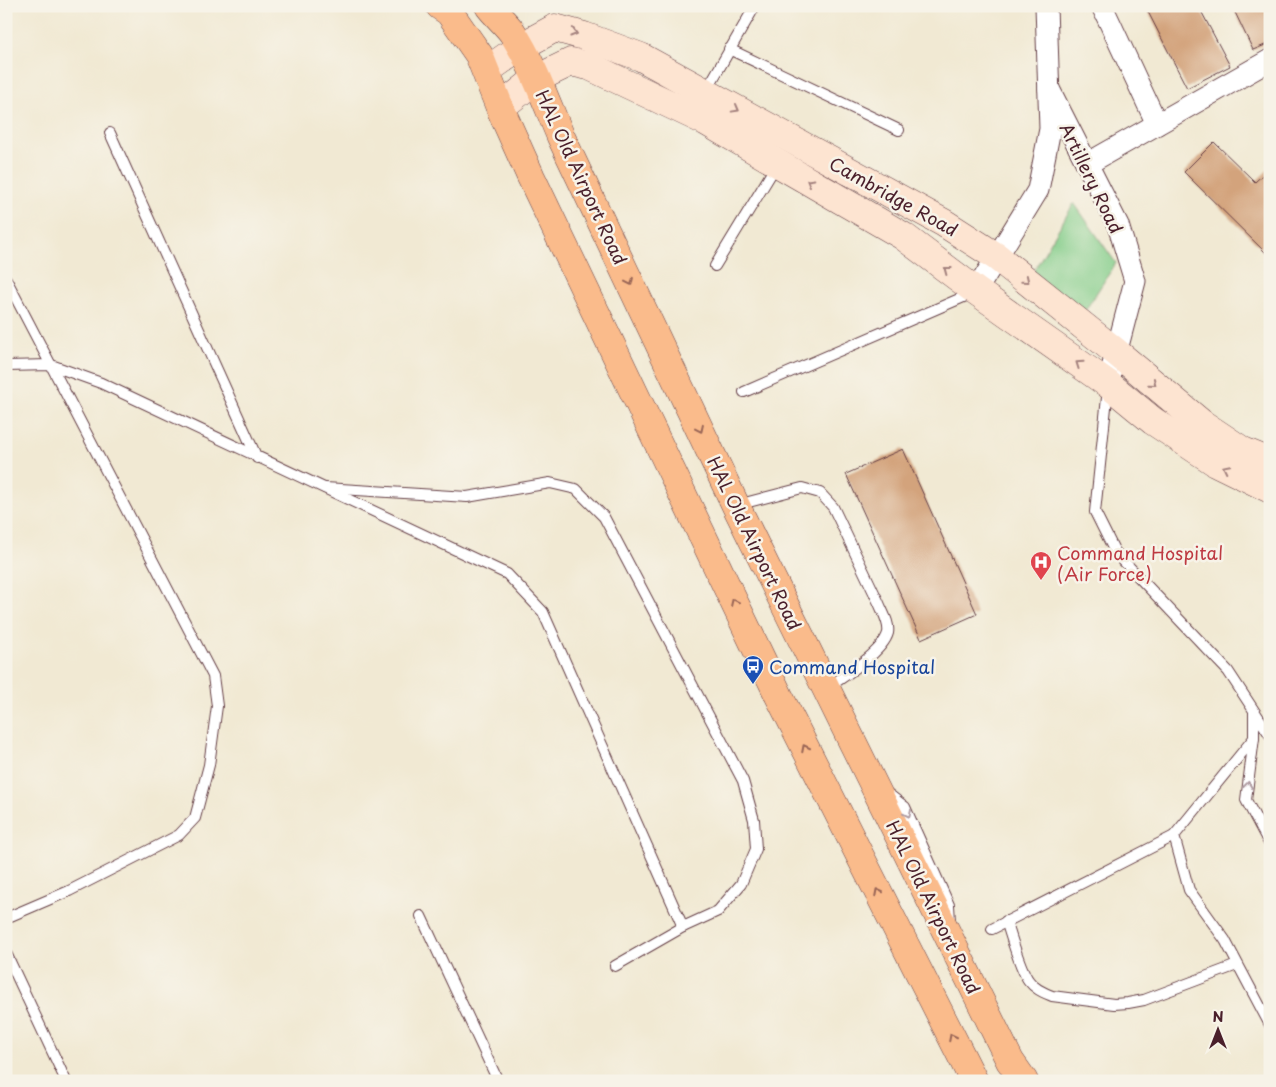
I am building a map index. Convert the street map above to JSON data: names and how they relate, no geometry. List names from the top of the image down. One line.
{"streets":{"main road":["HAL Old Airport Road"],"street":["Artillery Road","Cambridge Road"]},"crossings":[["HAL Old Airport Road","Cambridge Road"],["Artillery Road","Cambridge Road"]],"places":{"hospital":["Command Hospital (Air Force)"],"bus stop":["Command Hospital"]},"north":"top"}
